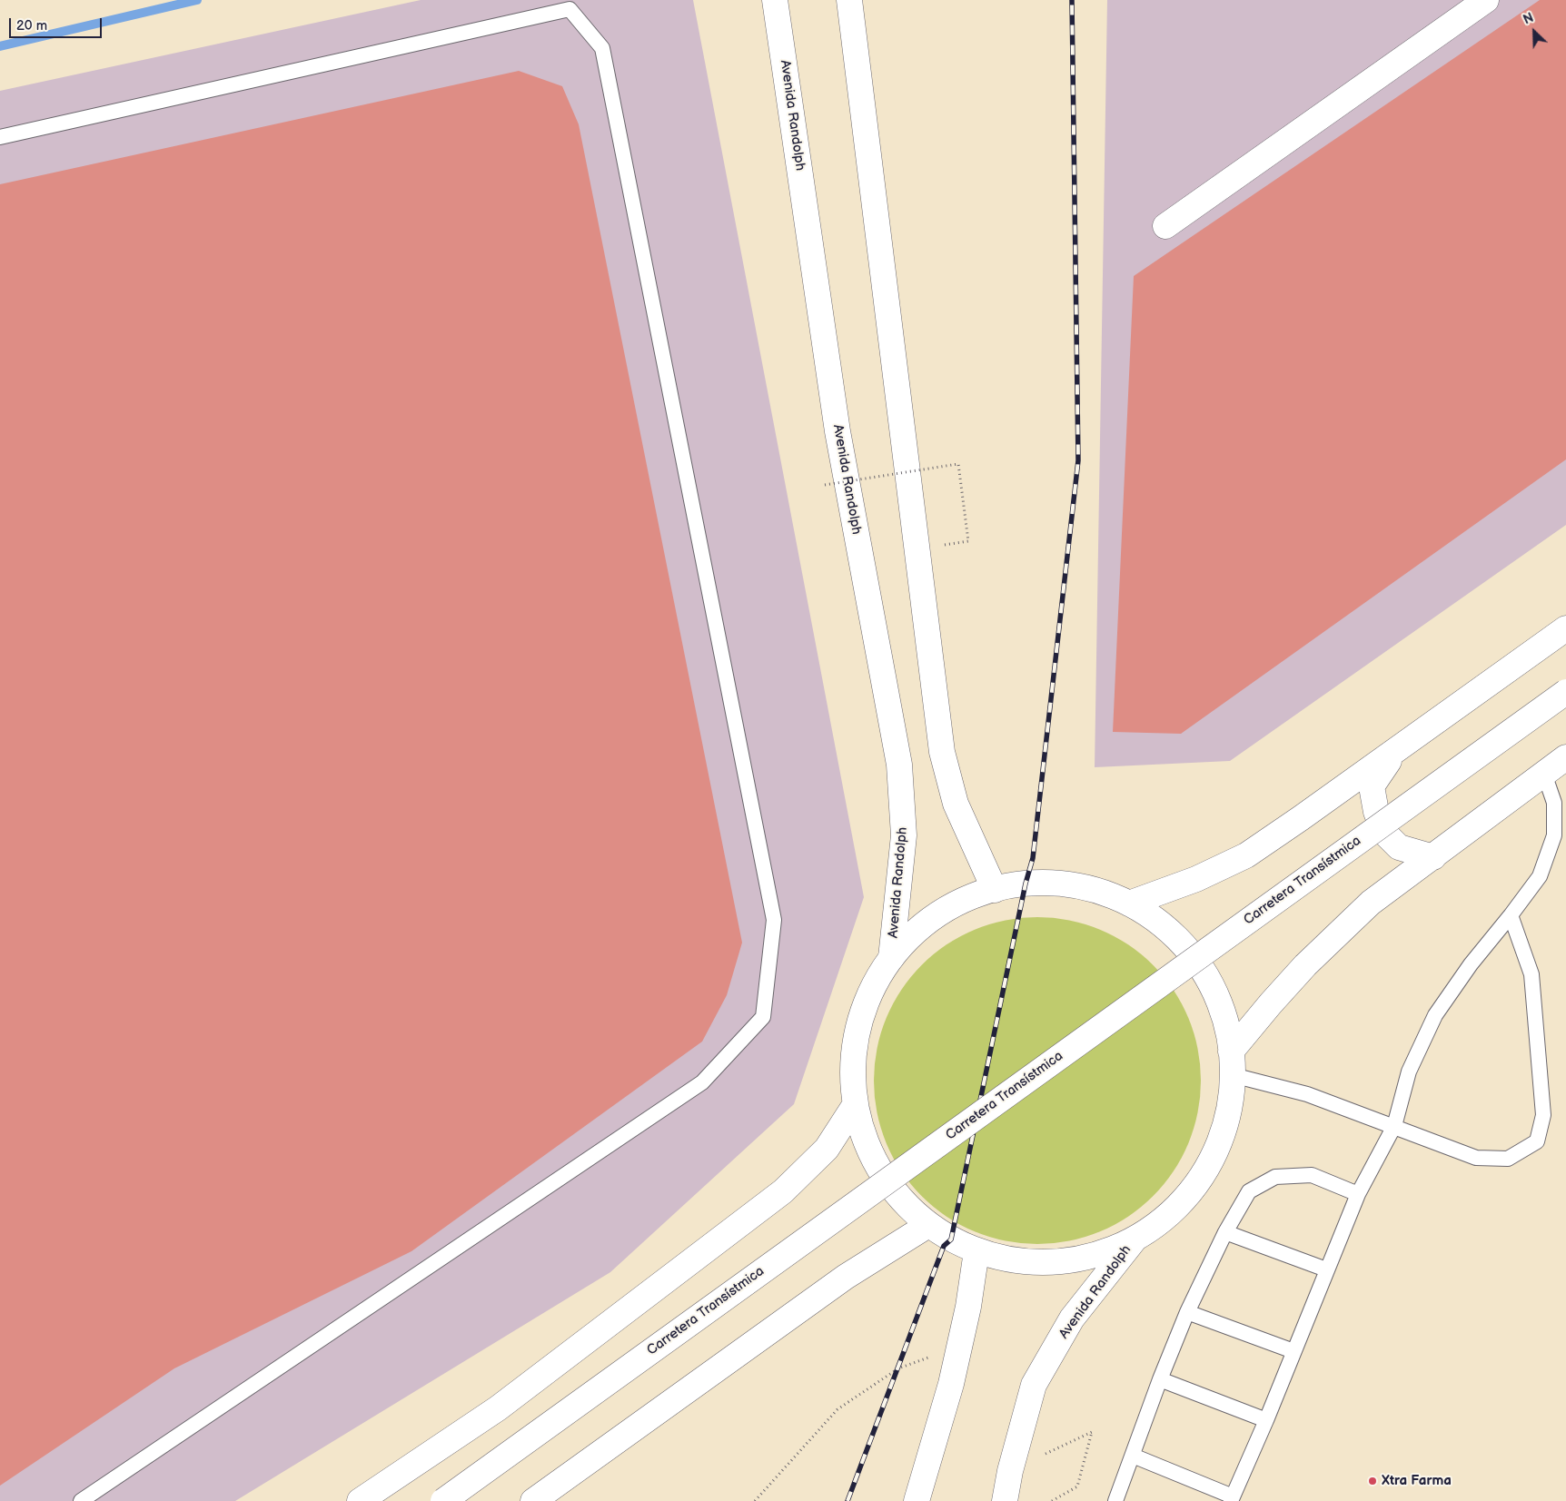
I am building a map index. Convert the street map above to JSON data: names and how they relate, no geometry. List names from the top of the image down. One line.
{"streets":{"main road":["Avenida Randolph","Carretera Transístmica"]},"places":["Xtra Farma"],"scale_bar":"20 m","north":"top left"}
